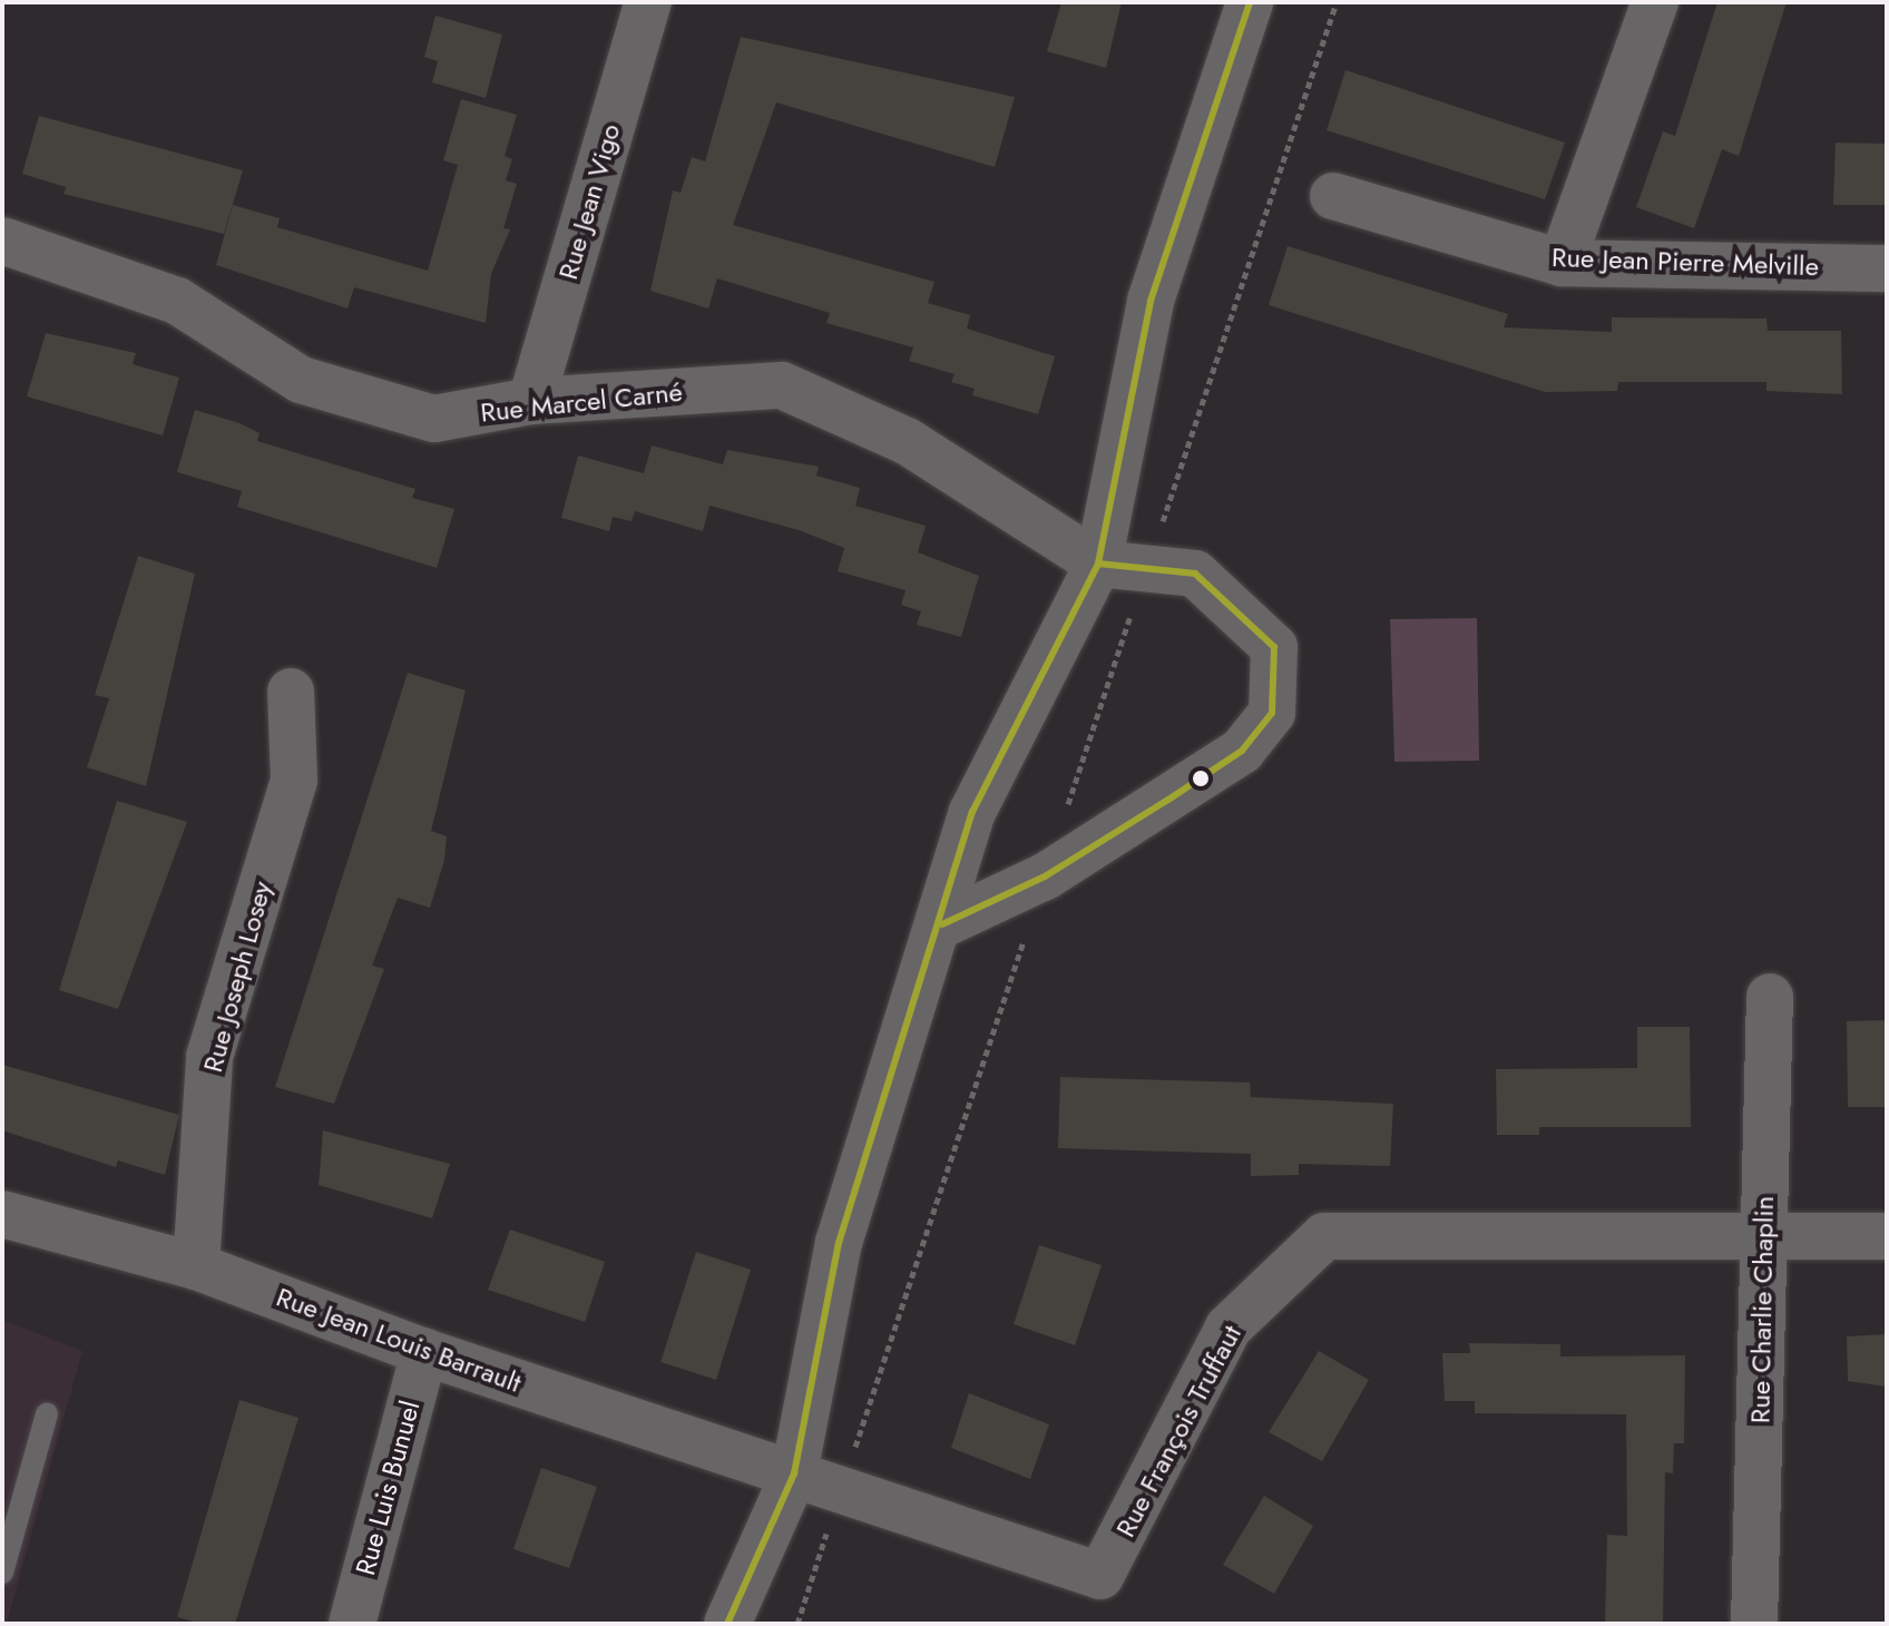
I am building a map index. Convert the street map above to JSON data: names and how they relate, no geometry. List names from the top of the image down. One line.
{"streets":{"street":["Rue Jean Vigo","Rue Jean Pierre Melville","Rue Marcel Carné","Rue Joseph Losey","Rue Charlie Chaplin","Rue Jean Louis Barrault","Rue François Truffaut","Rue Luis Bunuel"]},"crossings":[["Rue Jean Vigo","Rue Marcel Carné"],["Rue Joseph Losey","Rue Jean Louis Barrault"],["Rue Charlie Chaplin","Rue François Truffaut"],["Rue Jean Louis Barrault","Rue François Truffaut"],["Rue Jean Louis Barrault","Rue Luis Bunuel"]]}
